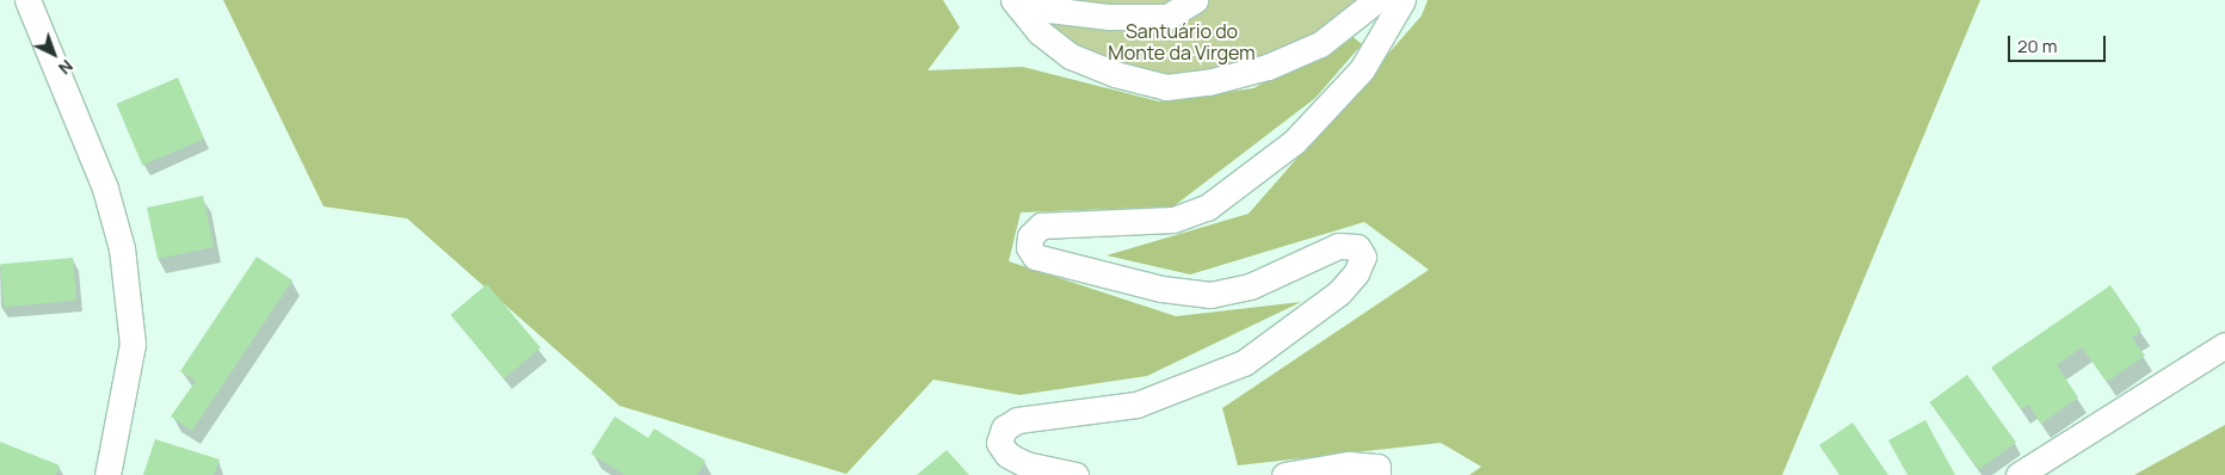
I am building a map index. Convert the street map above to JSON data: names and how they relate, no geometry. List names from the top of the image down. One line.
{"parks":["Santuário do Monte da Virgem"],"scale_bar":"20 m","north":"bottom right"}
